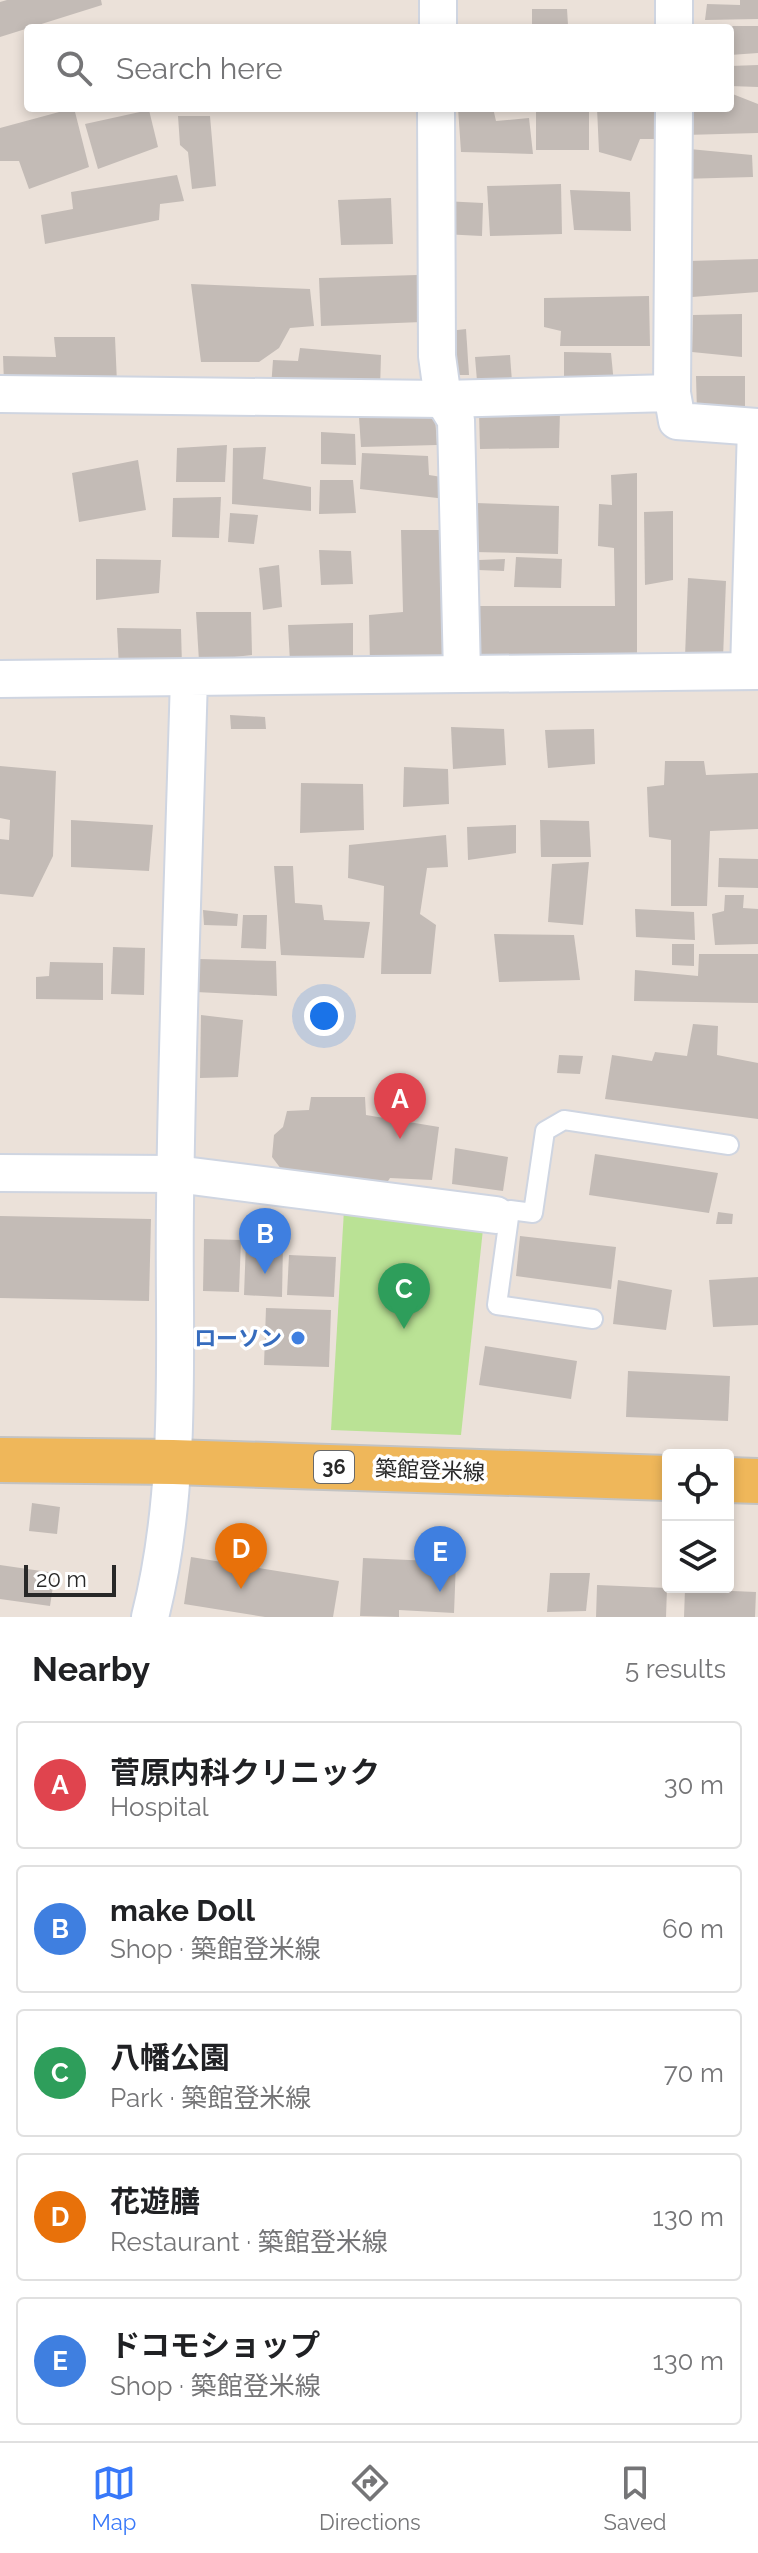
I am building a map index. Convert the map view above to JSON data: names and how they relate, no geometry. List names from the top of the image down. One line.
{"streets":{"main road":["36","築館登米線"]},"places":["ローソン"],"scale_bar":"20 m","page":{"search":"Search here","pins":["A","B","C","D","E"],"scale":"20 m","heading":["Nearby","5 results"],"list":[{"mark":"A","name":"菅原内科クリニック","note":"Hospital","value":"30 m"},{"mark":"B","name":"make Doll","note":"Shop · 築館登米線","value":"60 m"},{"mark":"C","name":"八幡公園","note":"Park · 築館登米線","value":"70 m"},{"mark":"D","name":"花遊膳","note":"Restaurant · 築館登米線","value":"130 m"},{"mark":"E","name":"ドコモショップ","note":"Shop · 築館登米線","value":"130 m"}],"nav":["Map","Directions","Saved"]}}
